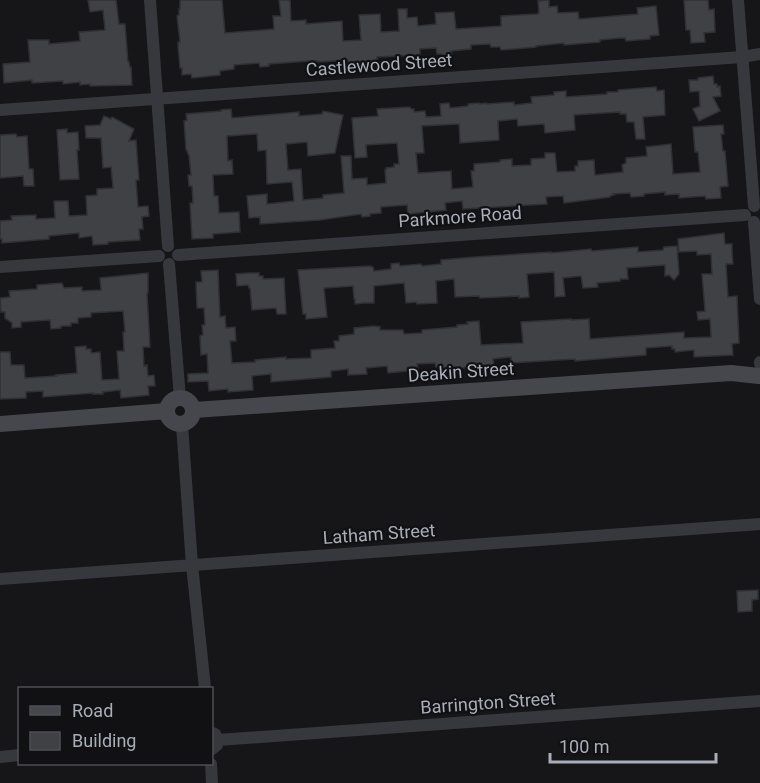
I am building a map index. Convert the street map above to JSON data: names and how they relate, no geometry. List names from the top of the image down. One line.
{"streets":{"street":["Castlewood Street","Parkmore Road","Deakin Street","Latham Street","Barrington Street"]},"legend":["Road","Building"],"scale_bar":"100 m"}
